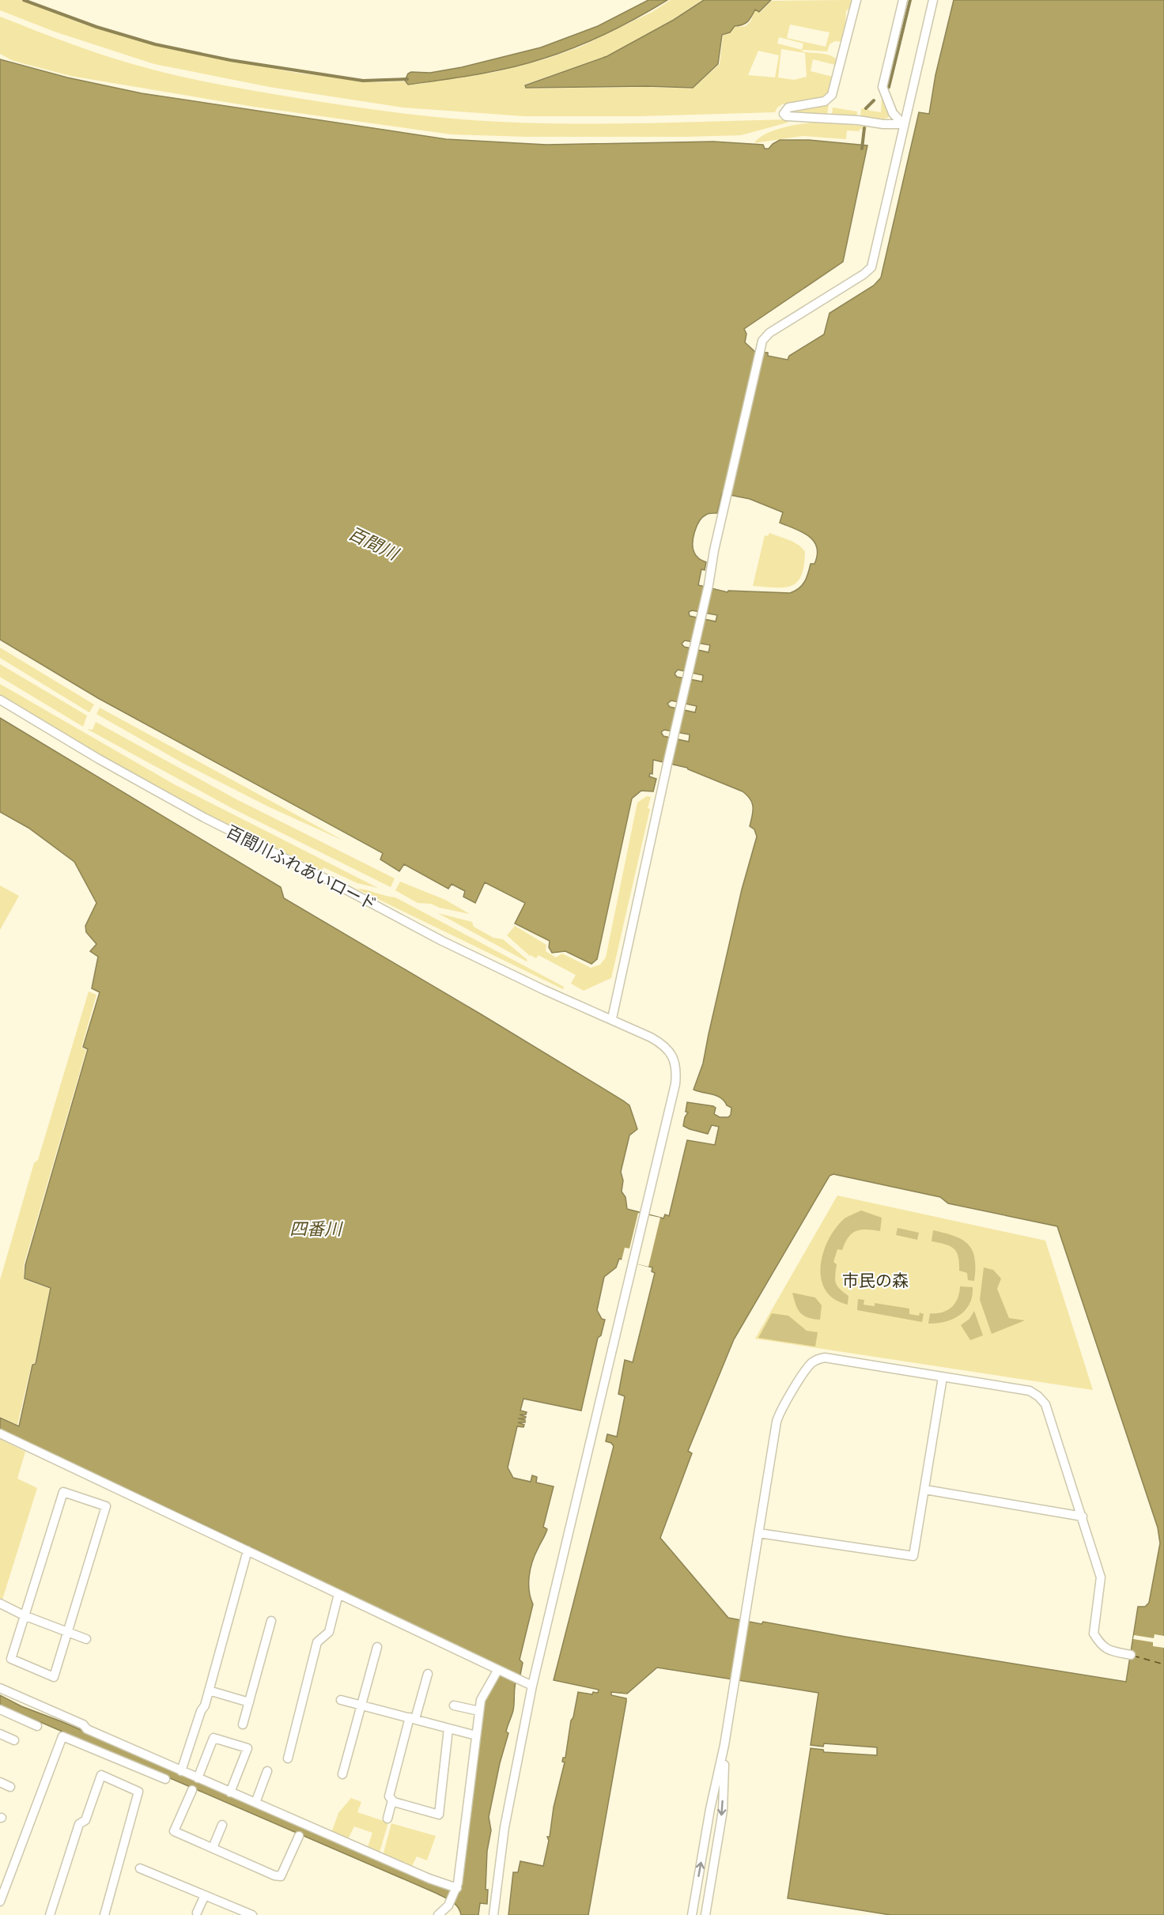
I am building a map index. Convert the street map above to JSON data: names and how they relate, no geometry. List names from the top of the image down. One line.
{"streets":{"street":["百間川ふれあいロード"]},"water":["百間川","四番川"],"parks":["市民の森"]}
